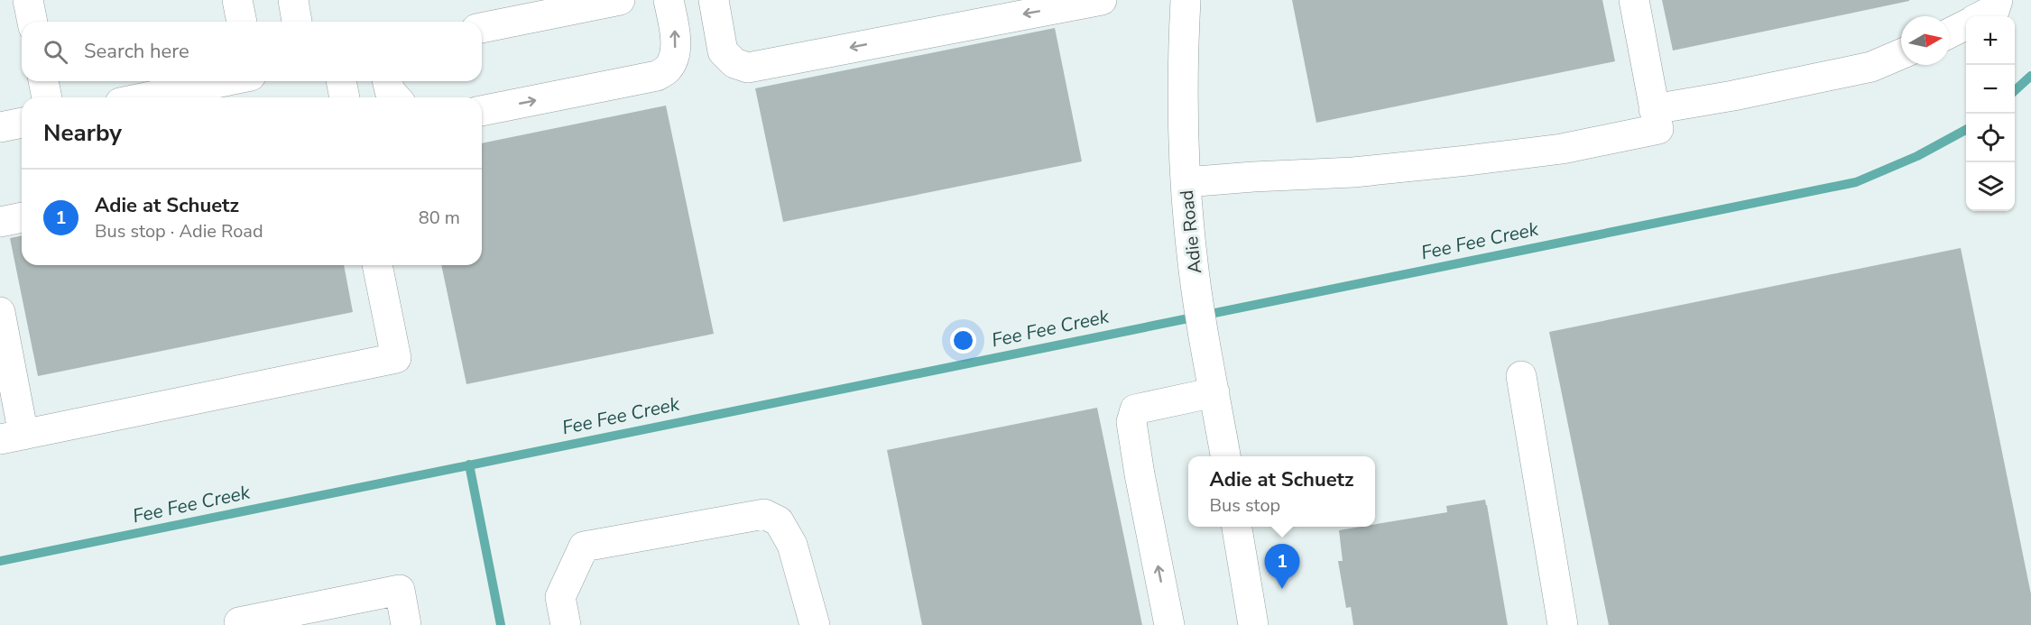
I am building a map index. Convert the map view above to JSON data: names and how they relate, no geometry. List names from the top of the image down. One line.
{"streets":{"street":["Adie Road"]},"water":["Fee Fee Creek"],"north":"right","page":{"map_buttons":["+","−"],"search":"Search here","heading":"Nearby","list":[{"mark":"1","name":"Adie at Schuetz","note":"Bus stop · Adie Road","value":"80 m"}],"popup":["Adie at Schuetz","Bus stop"],"pins":"1"}}
